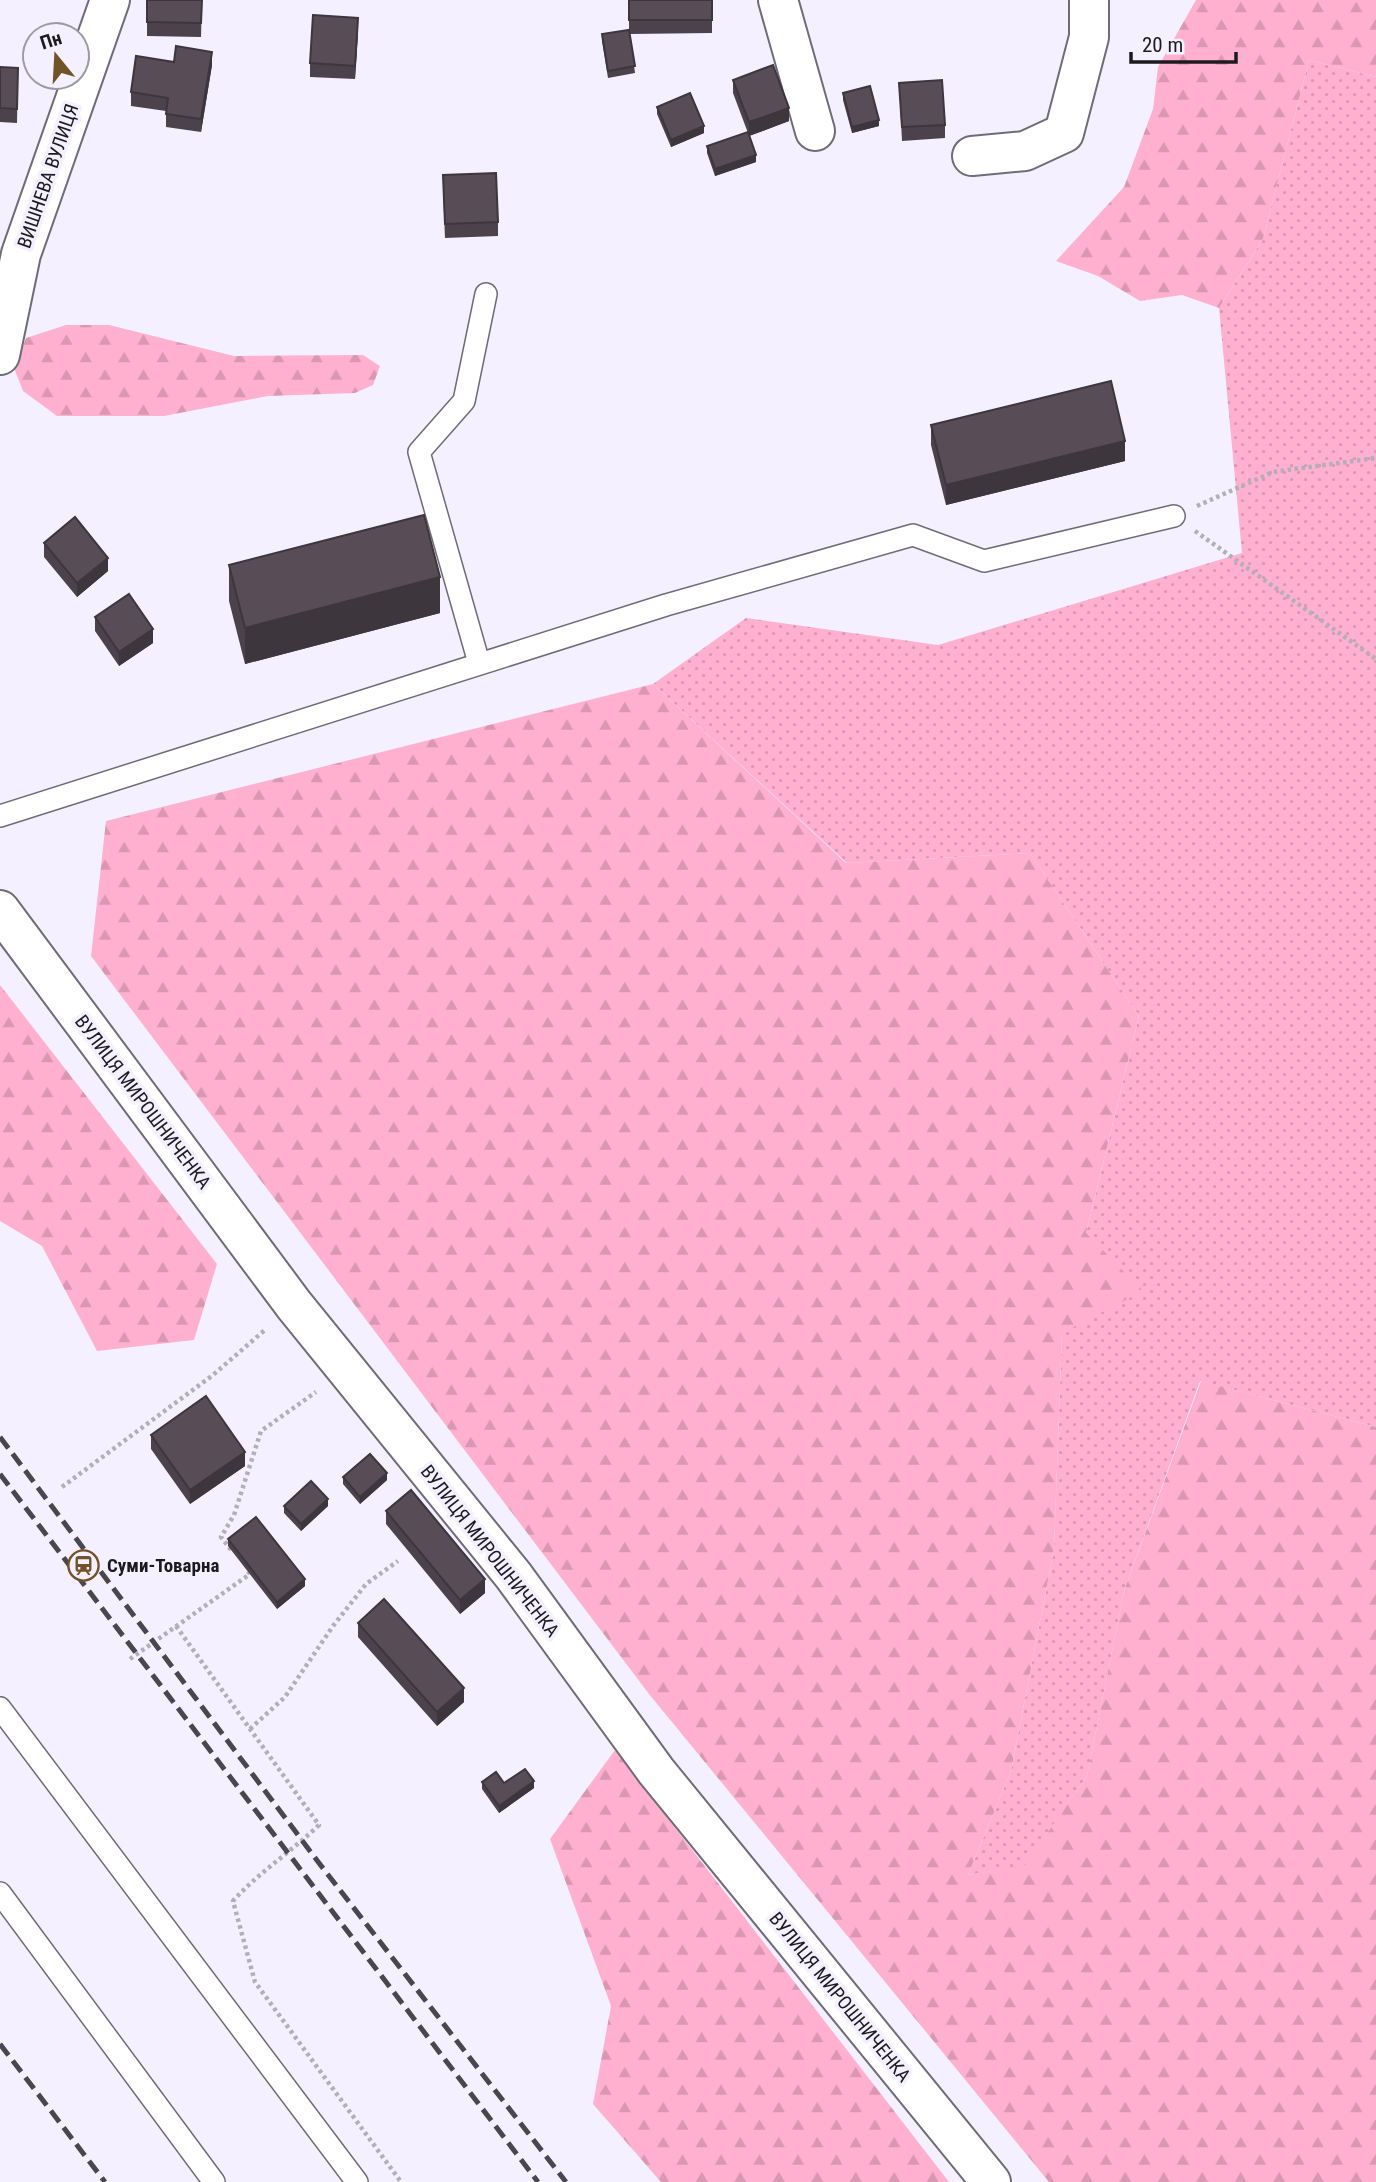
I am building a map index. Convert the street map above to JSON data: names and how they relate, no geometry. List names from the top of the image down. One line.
{"streets":{"street":["ВИШНЕВА ВУЛИЦЯ","ВУЛИЦЯ МИРОШНИЧЕНКА"]},"places":{"station":["Суми-Товарна"]},"scale_bar":"20 m","north":"top"}
